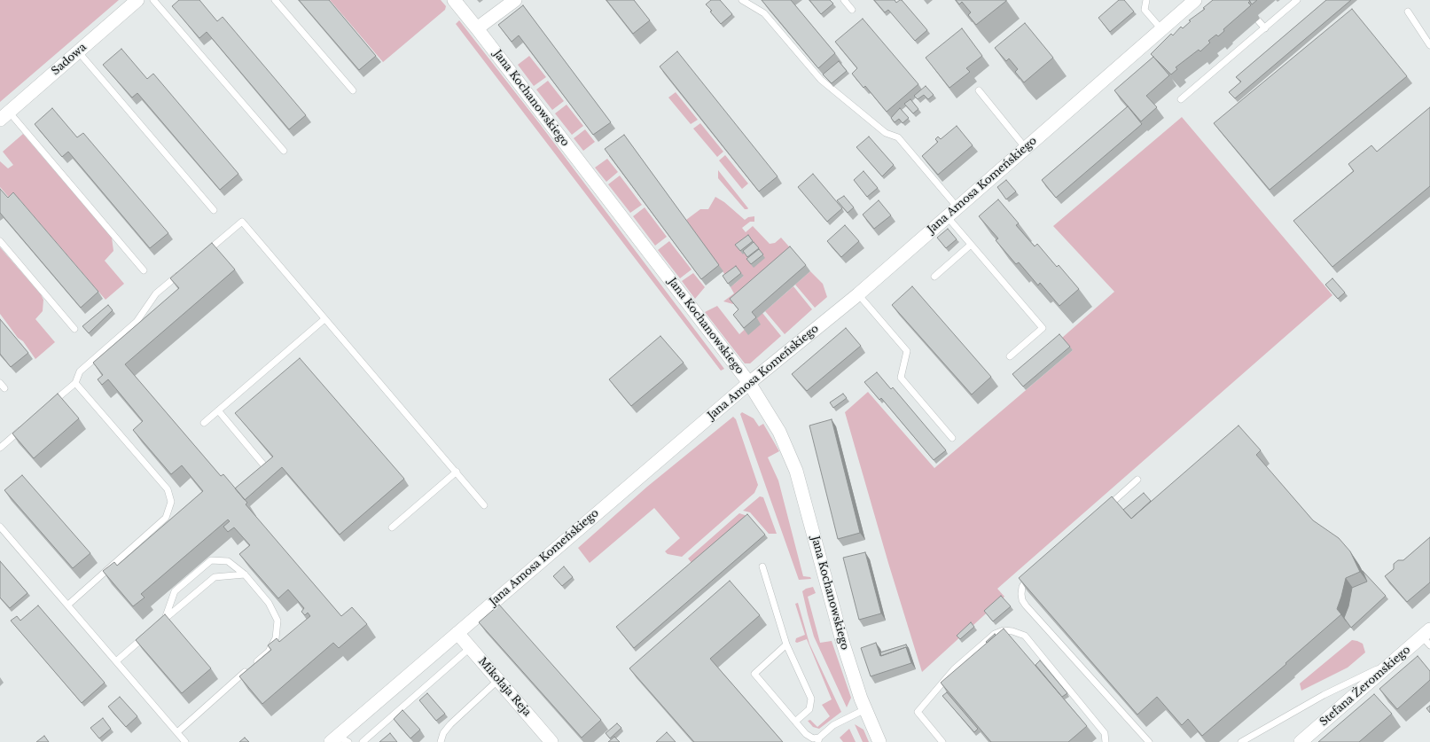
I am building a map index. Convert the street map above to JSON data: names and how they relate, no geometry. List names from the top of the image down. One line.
{"streets":{"street":["Sadowa","Jana Kochanowskiego","Jana Amosa Komeńskiego","Stefana Żeromskiego","Mikołaja Reja"]},"crossings":[["Jana Kochanowskiego","Jana Amosa Komeńskiego"],["Jana Amosa Komeńskiego","Mikołaja Reja"]]}
